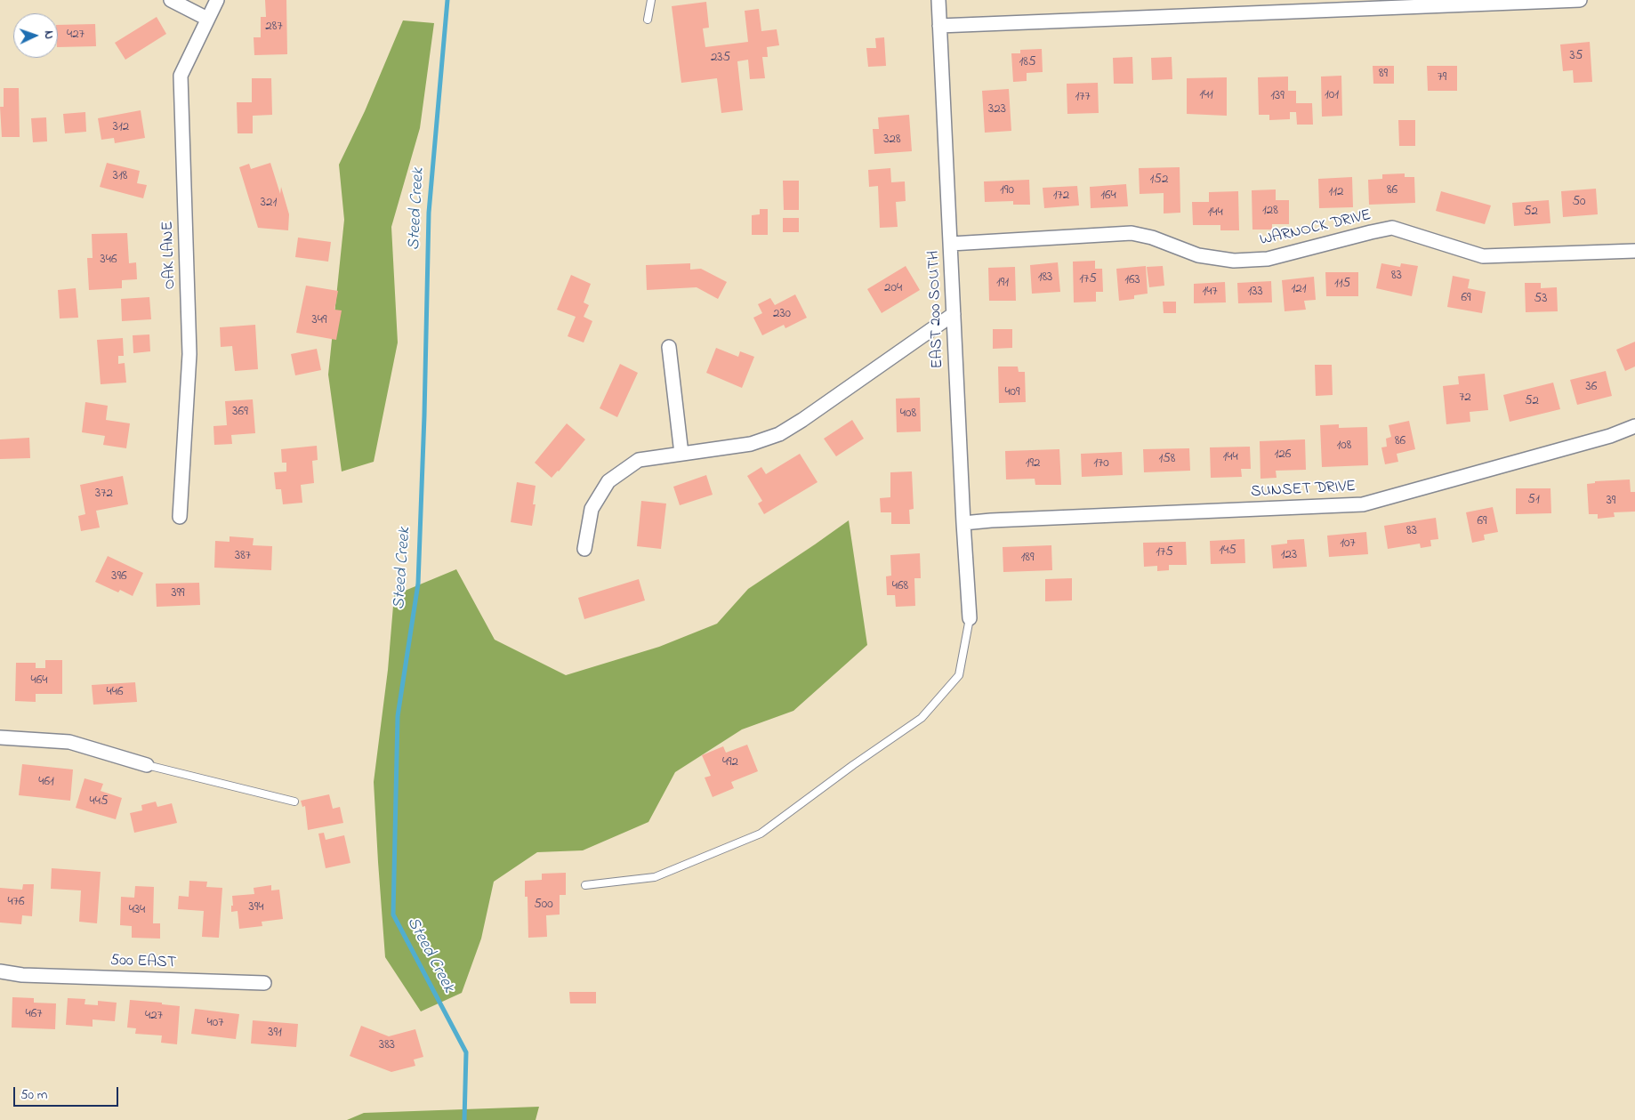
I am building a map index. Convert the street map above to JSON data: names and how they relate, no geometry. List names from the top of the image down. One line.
{"streets":{"street":["WARNOCK DRIVE","OAK LANE","EAST 200 SOUTH","SUNSET DRIVE","500 EAST"]},"crossings":[["WARNOCK DRIVE","EAST 200 SOUTH"],["EAST 200 SOUTH","SUNSET DRIVE"]],"water":["Steed Creek"],"house_numbers":["287","427","35","235","185","89","79","141","101","139","177","323","312","328","318","152","190","86","112","172","164","50","321","128","52","144","346","83","183","175","163","191","115","204","121","147","133","69","53","230","349","36","409","72","52","369","408","86","108","126","144","158","192","170","372","51","39","69","83","107","145","175","123","387","189","396","468","399","464","446","492","461","445","476","500","394","434","467","427","407","391","383"],"scale_bar":"50 m","north":"right"}
